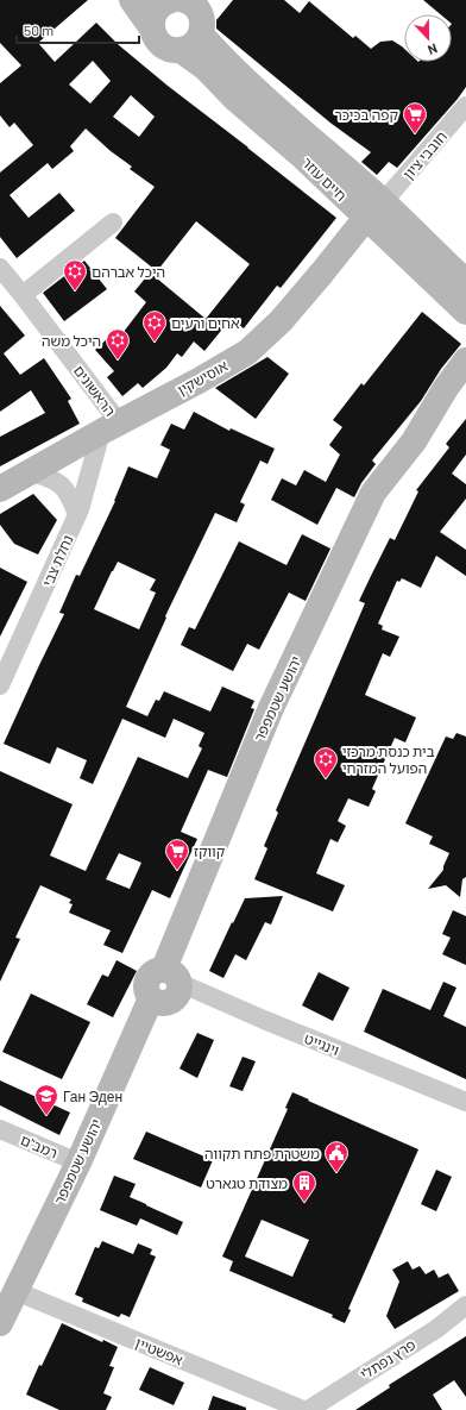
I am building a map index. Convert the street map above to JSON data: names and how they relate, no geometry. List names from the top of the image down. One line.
{"streets":{"street":["חובבי ציון","חיים עוזר","אוסישקין","הראשונים","נחלת צבי","יהושע שטמפפר","וינגייט","רמב\"ם","אפשטיין","פרץ נפתלי"]},"crossings":[["חובבי ציון","חיים עוזר"],["חובבי ציון","אוסישקין"],["חיים עוזר","אוסישקין"],["אוסישקין","הראשונים"],["אוסישקין","נחלת צבי"],["הראשונים","נחלת צבי"],["יהושע שטמפפר","וינגייט"],["יהושע שטמפפר","רמב\"ם"],["יהושע שטמפפר","אפשטיין"]],"places":{"supermarket":["קפה בכיכר","קווקז"],"synagogue":["היכל אברהם","אחים ורעים","היכל משה","בית כנסת מרכזי הפועל המזרחי"],"school or university":["Ган Эден"],"public building":["משטרת פתח תקווה"],"building":["מצודת טגארט"]},"scale_bar":"50 m","north":"bottom"}
